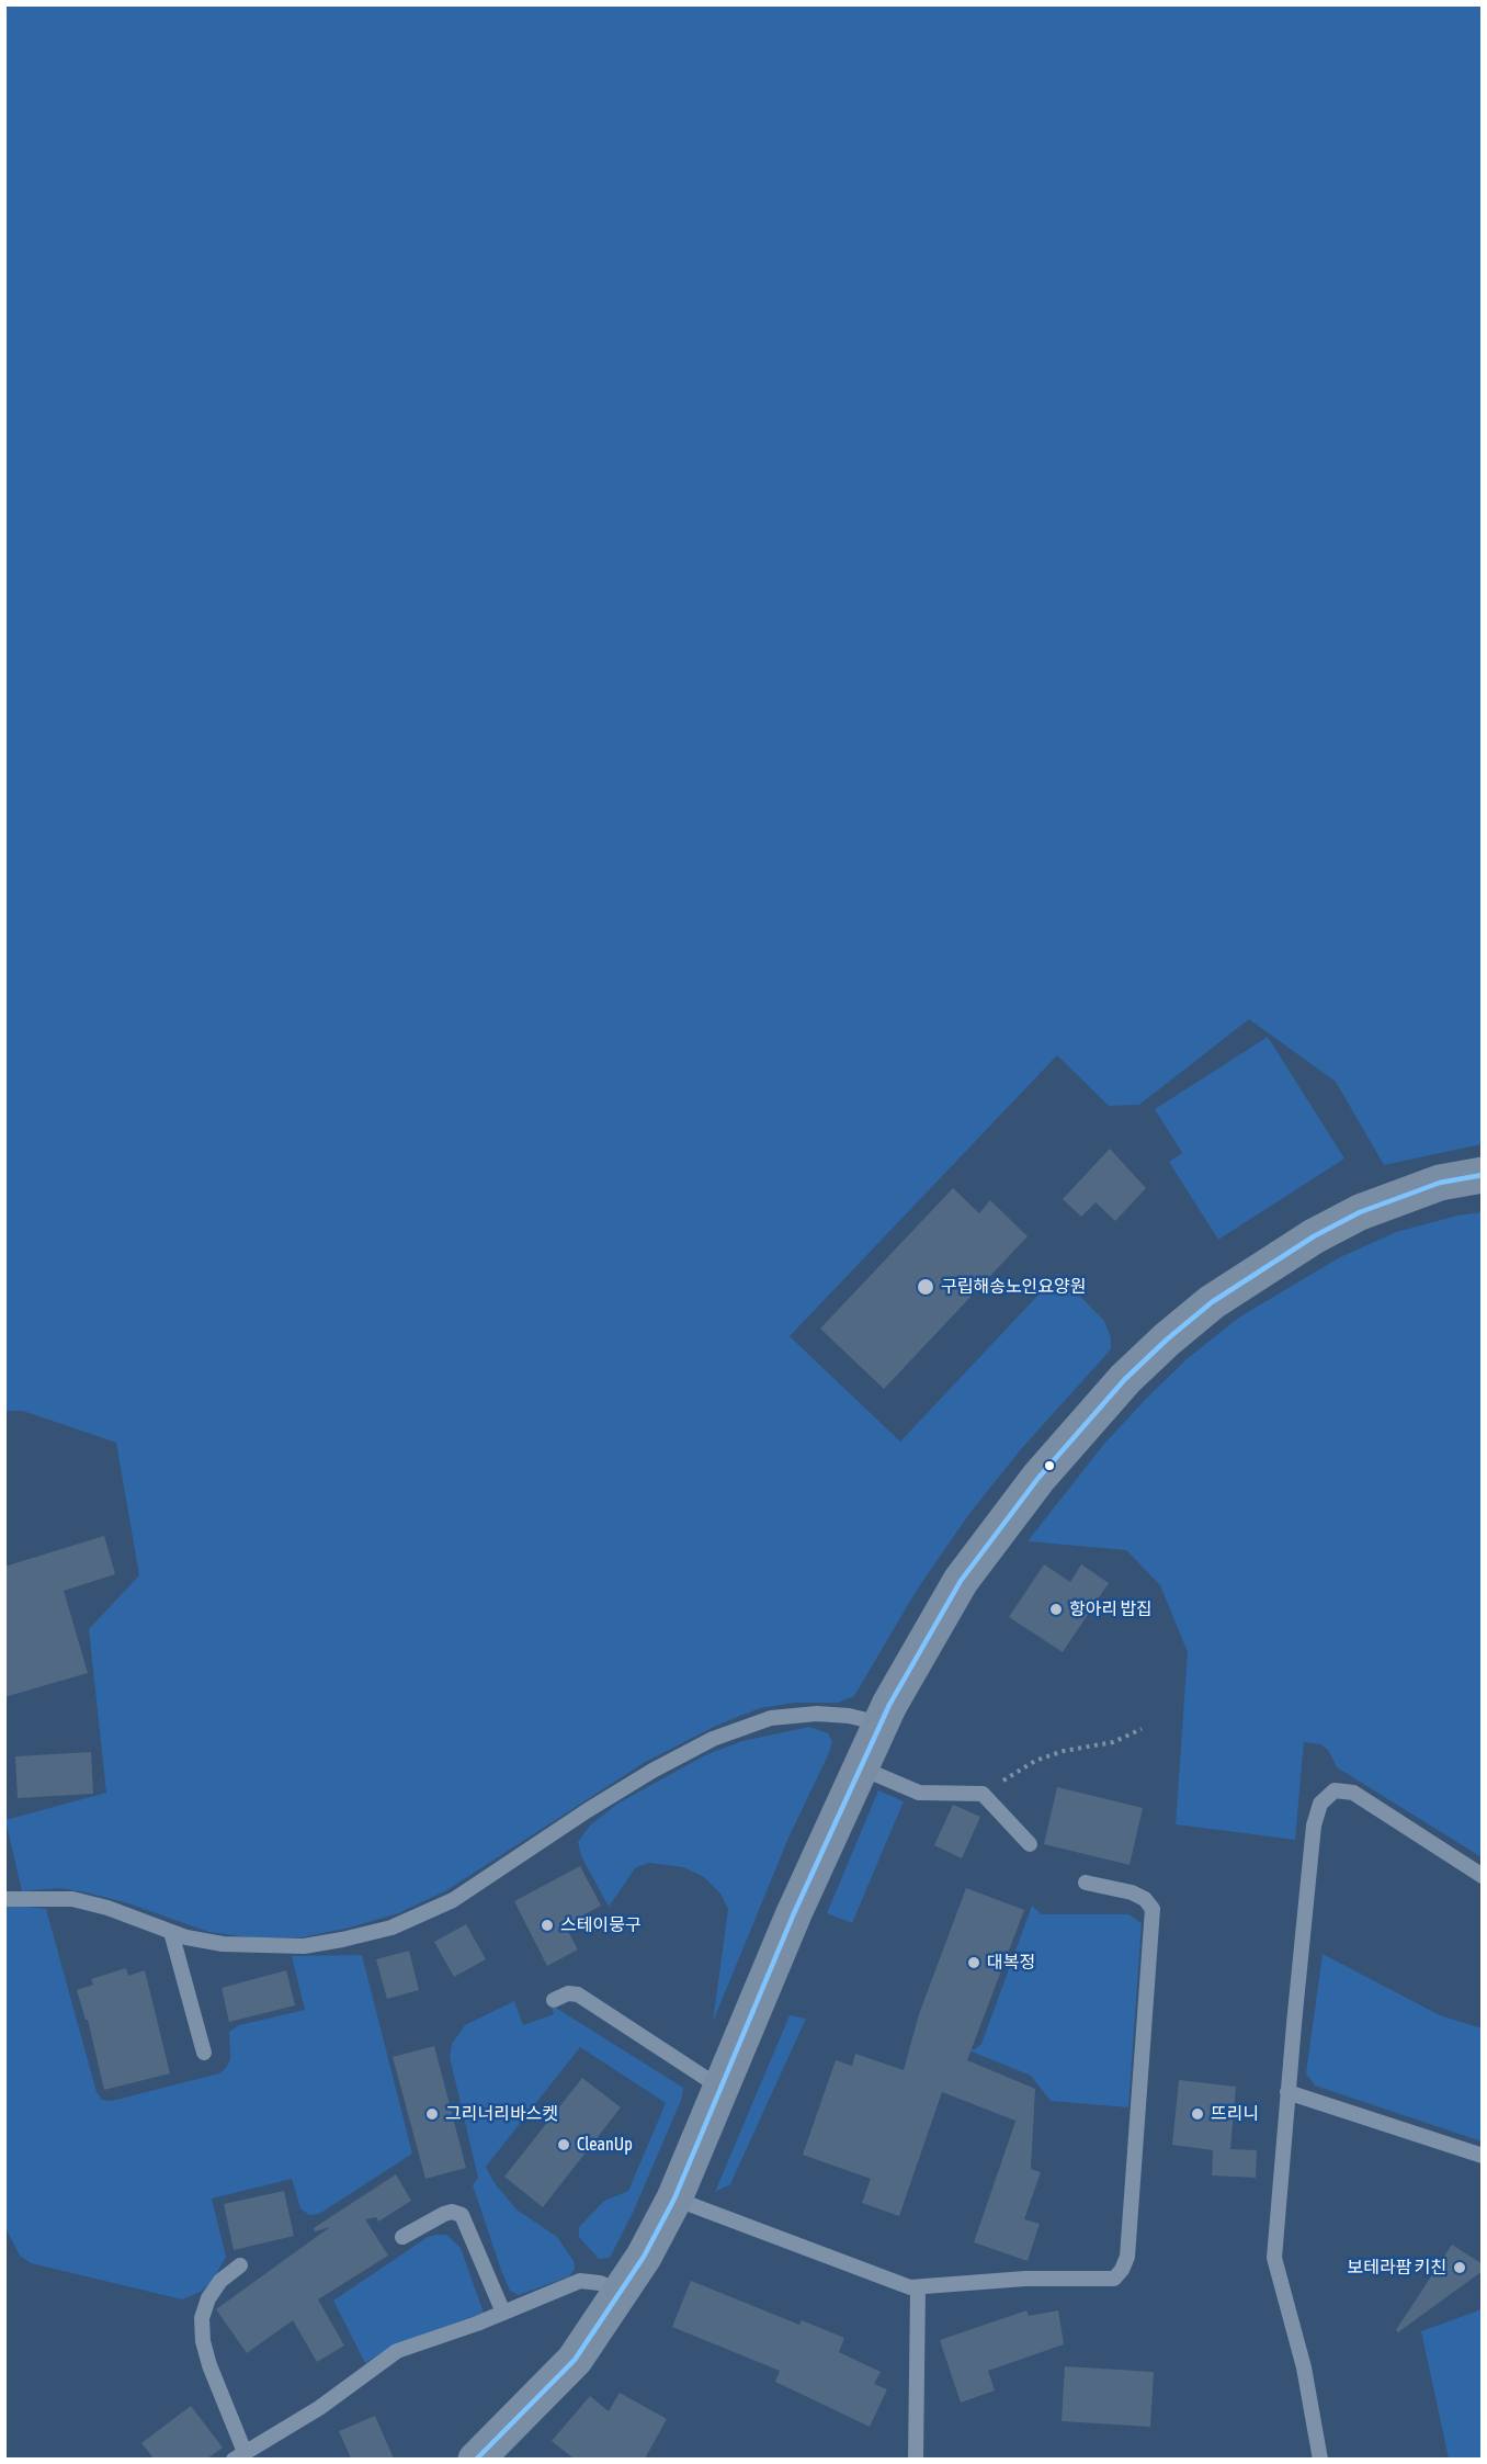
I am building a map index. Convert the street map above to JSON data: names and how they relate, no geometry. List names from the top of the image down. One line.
{"places":["구립해송노인요양원","항아리 밥집","스테이뭉구","대복정","그리너리바스켓","뜨리니","CleanUp","보테라팜 키친"]}
